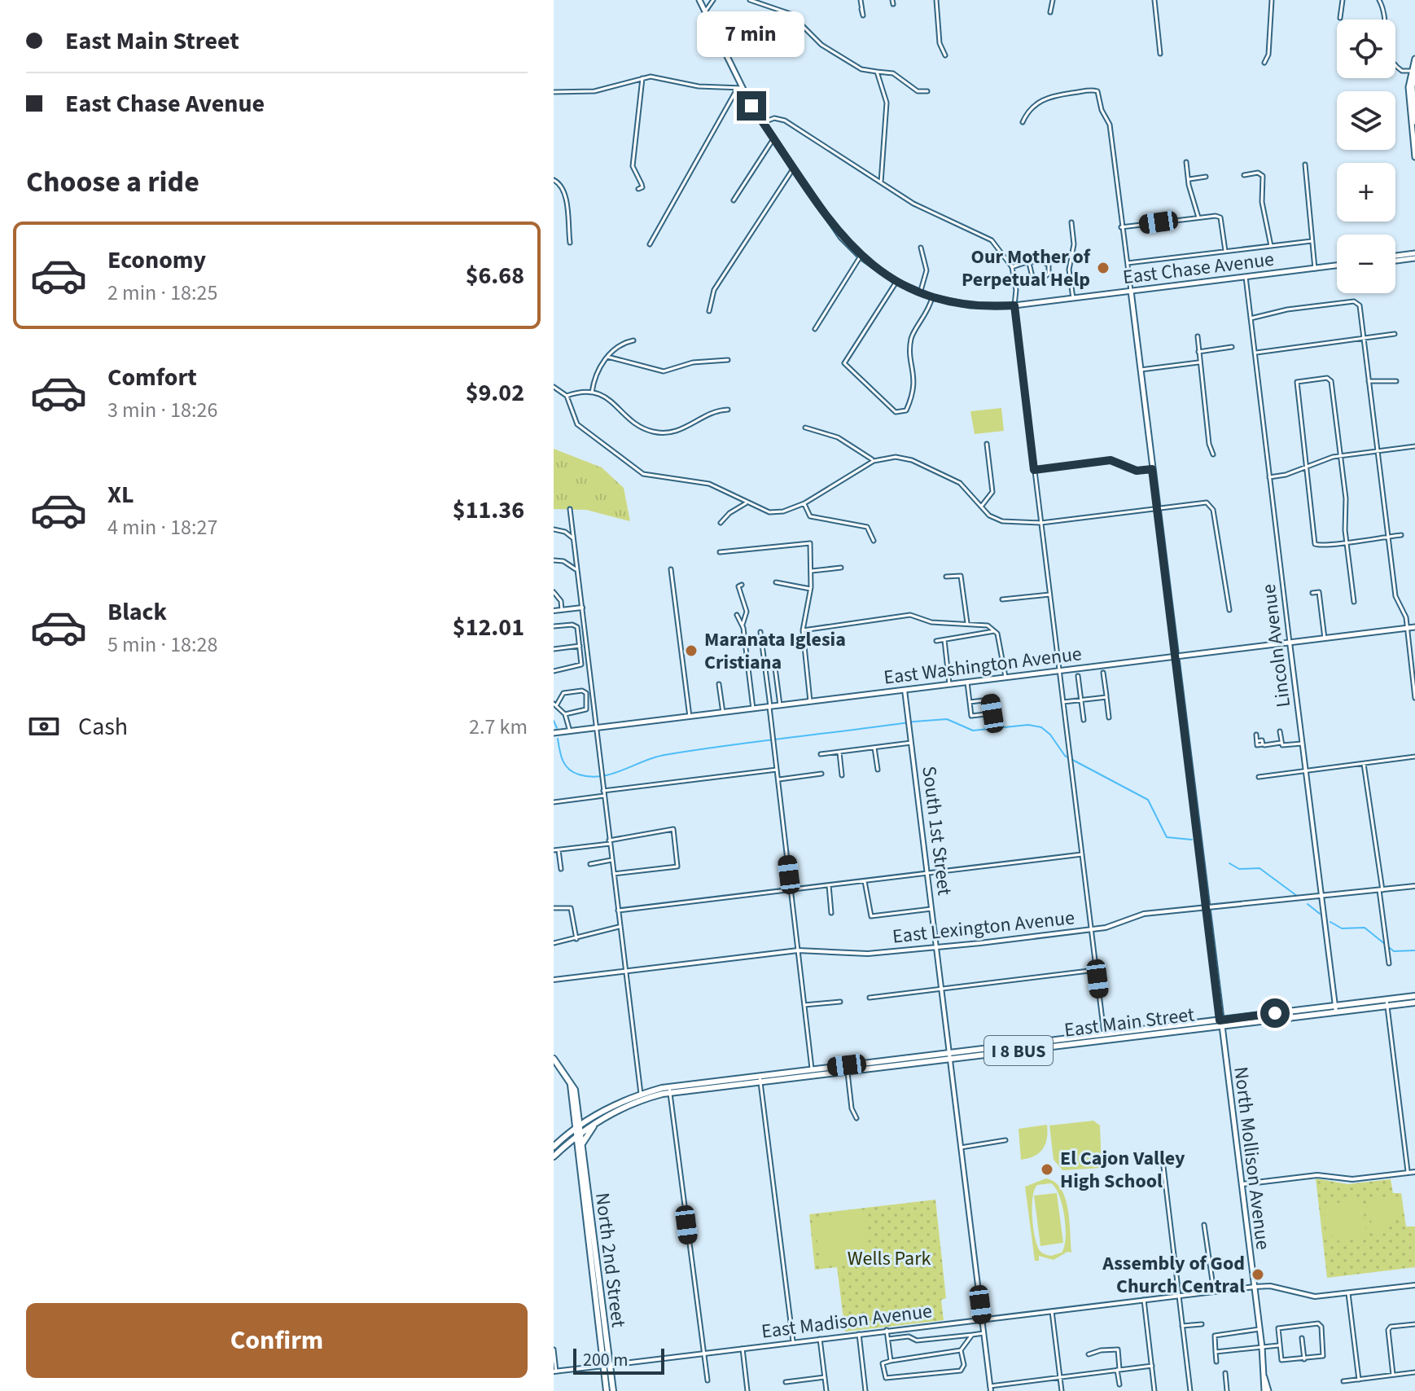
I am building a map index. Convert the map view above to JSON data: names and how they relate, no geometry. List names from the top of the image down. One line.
{"streets":{"main road":["East Chase Avenue","East Washington Avenue","East Main Street","I 8 BUS","North Mollison Avenue","North 2nd Street"],"street":["Lincoln Avenue","South 1st Street","East Lexington Avenue","East Madison Avenue"]},"crossings":[["East Chase Avenue","Lincoln Avenue"],["East Chase Avenue","North Mollison Avenue"],["Lincoln Avenue","East Washington Avenue"],["Lincoln Avenue","East Lexington Avenue"],["Lincoln Avenue","East Main Street"],["East Washington Avenue","South 1st Street"],["East Washington Avenue","North Mollison Avenue"],["South 1st Street","East Lexington Avenue"],["South 1st Street","East Main Street"],["South 1st Street","East Madison Avenue"],["East Lexington Avenue","North Mollison Avenue"],["East Main Street","North Mollison Avenue"],["East Main Street","North 2nd Street"],["North Mollison Avenue","East Madison Avenue"],["North 2nd Street","East Madison Avenue"]],"parks":["Wells Park"],"places":["Our Mother of Perpetual Help","Maranata Iglesia Cristiana","El Cajon Valley High School","Assembly of God Church Central"],"scale_bar":"200 m","page":{"banner":["East Main Street","East Chase Avenue"],"bubble":"7 min","map_buttons":["+","−"],"heading":"Choose a ride","list":[{"name":"Economy","note":"2 min · 18:25","value":"$6.68"},{"name":"Comfort","note":"3 min · 18:26","value":"$9.02"},{"name":"XL","note":"4 min · 18:27","value":"$11.36"},{"name":"Black","note":"5 min · 18:28","value":"$12.01"}],"pay":["Cash","2.7 km"],"buttons":"Confirm","scale":"200 m"}}
